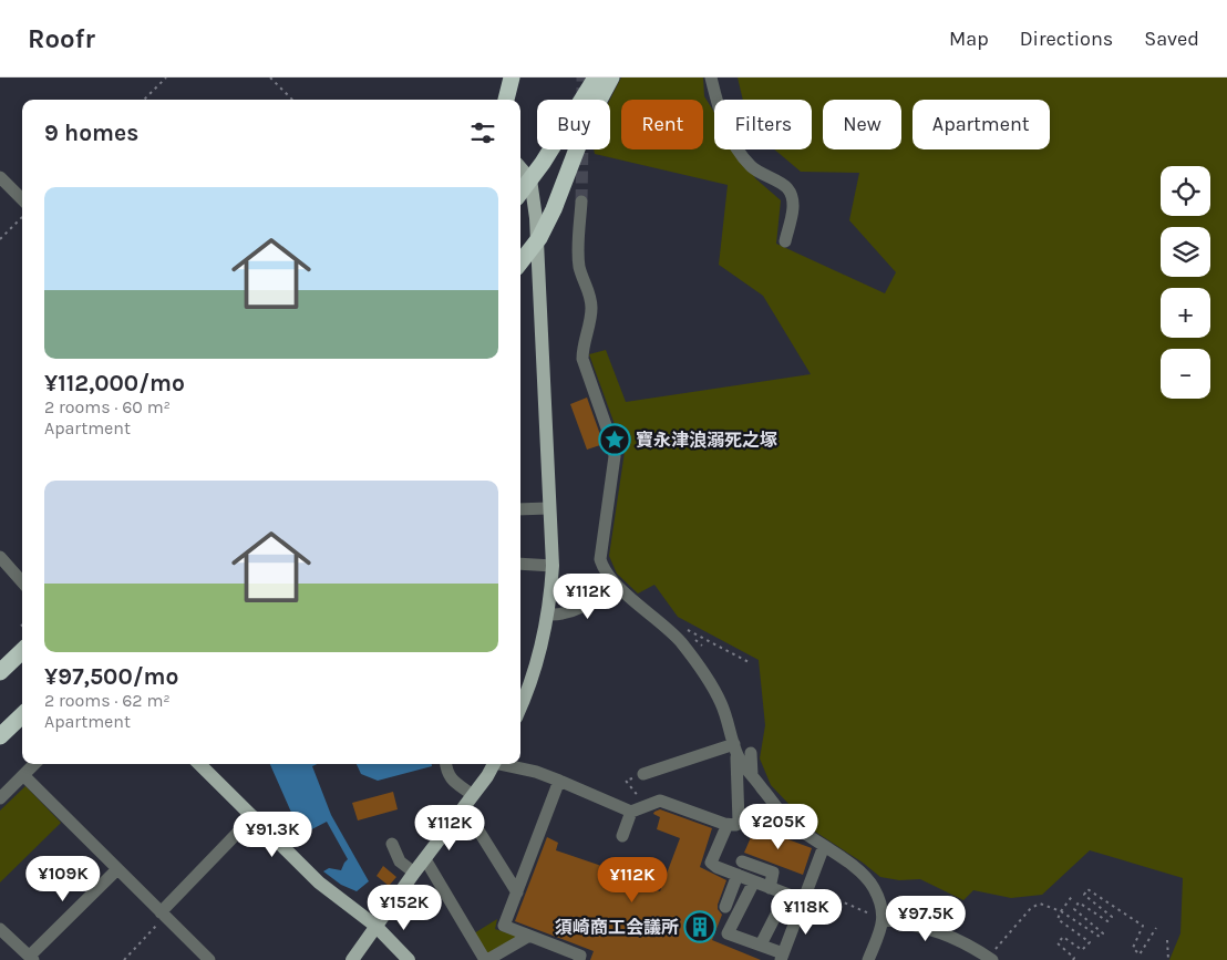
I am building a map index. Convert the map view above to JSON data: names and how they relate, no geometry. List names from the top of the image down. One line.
{"places":{"place":["寶永津浪溺死之塚"],"building":["須崎商工会議所"]},"page":{"header":"Roofr","nav":["Map","Directions","Saved"],"chip":["Buy","Rent","Filters","New","Apartment"],"heading":"9 homes","map_buttons":["+","−"],"list":[{"name":"¥112,000/mo","note":"2 rooms · 60 m² · Apartment"},{"name":"¥97,500/mo","note":"2 rooms · 62 m² · Apartment"}],"price":["¥112K","¥205K","¥112K","¥91.3K","¥109K","¥112K","¥152K","¥118K","¥97.5K"]}}
